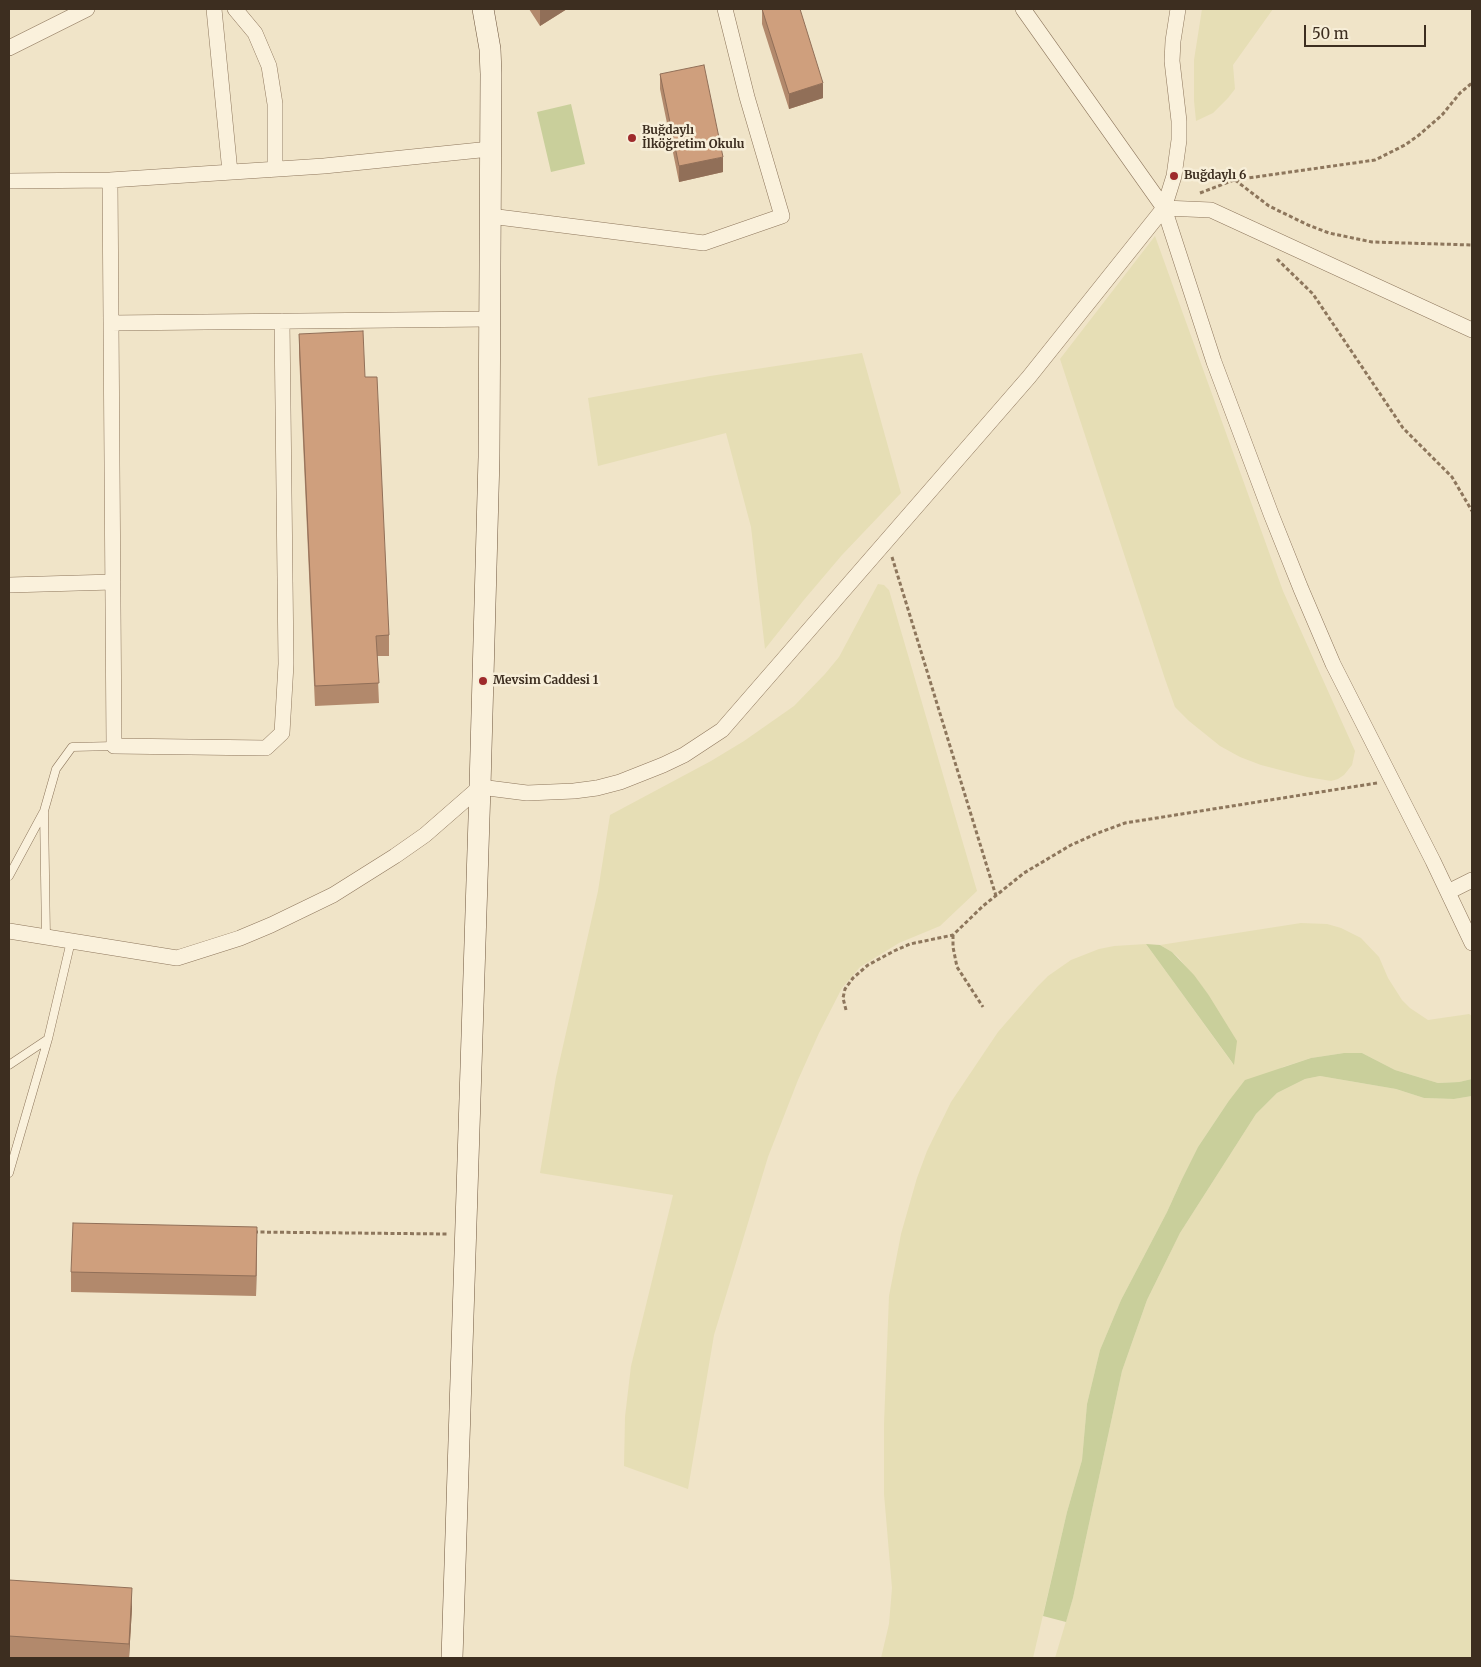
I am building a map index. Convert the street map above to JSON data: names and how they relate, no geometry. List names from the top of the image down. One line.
{"places":["Buğdaylı İlköğretim Okulu","Buğdaylı 6","Mevsim Caddesi 1"],"scale_bar":"50 m"}
